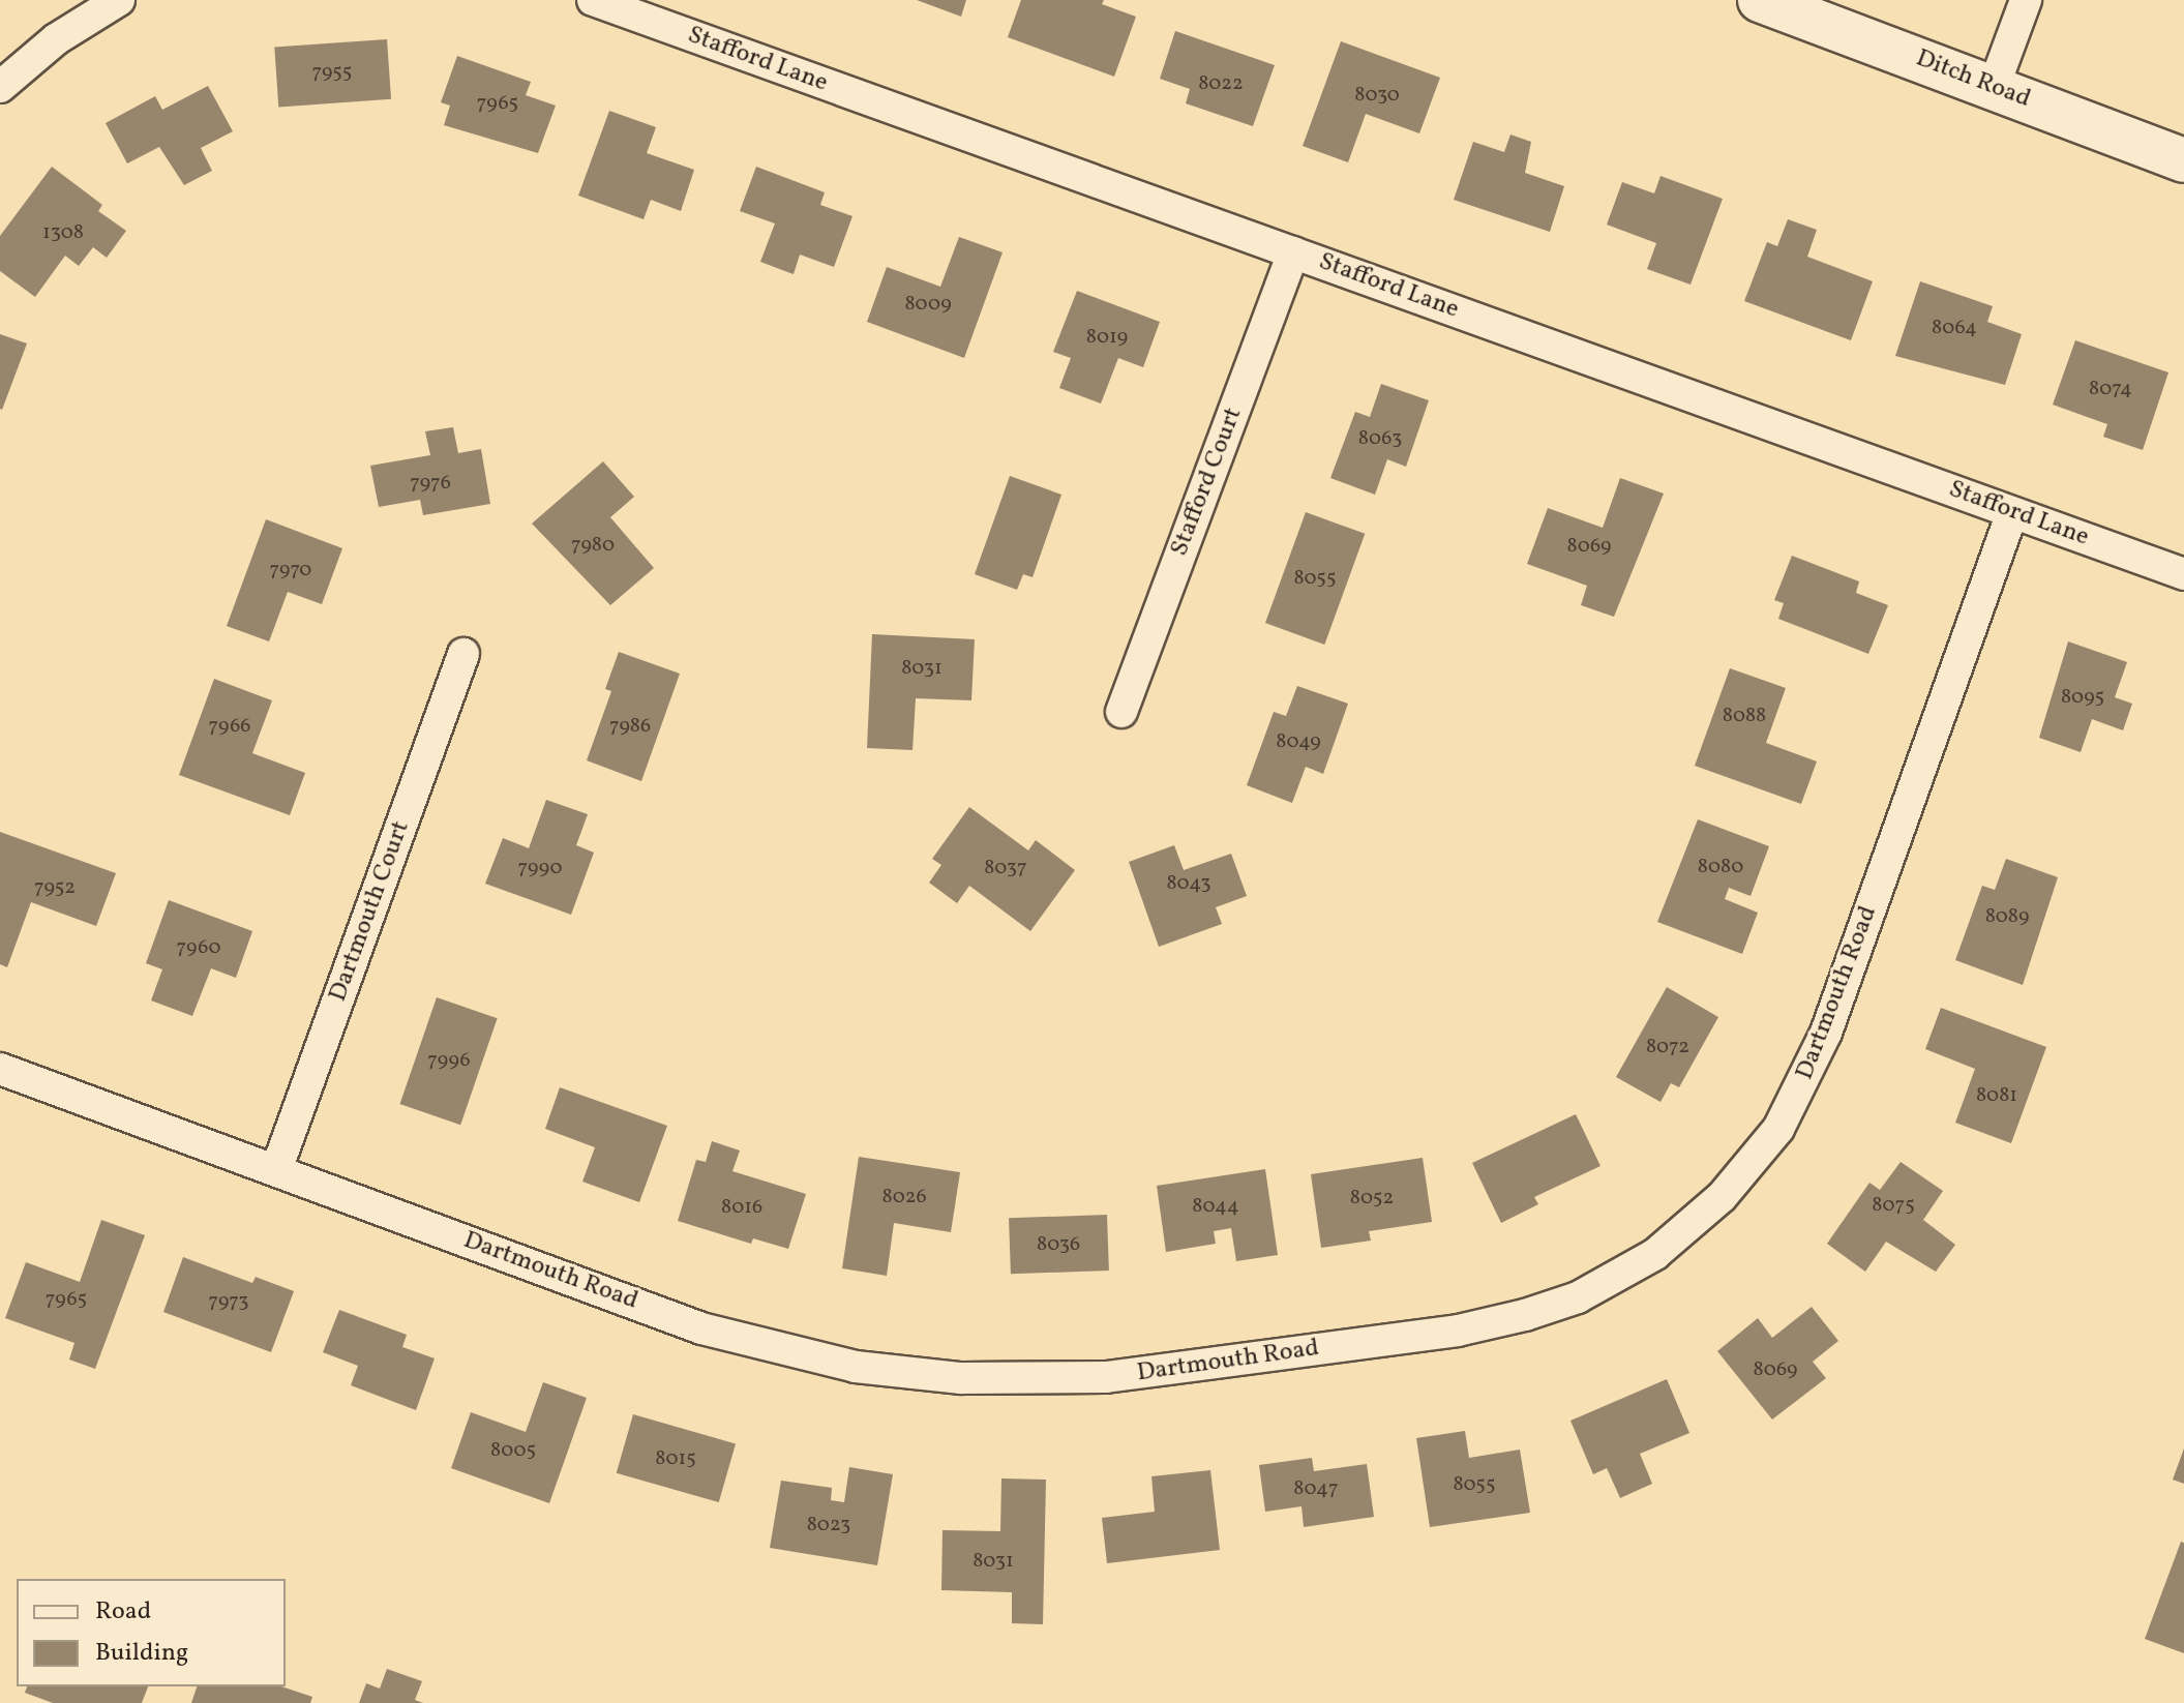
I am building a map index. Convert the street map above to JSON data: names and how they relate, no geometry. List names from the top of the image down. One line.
{"streets":{"main road":["Ditch Road"],"street":["Stafford Lane","Stafford Court","Dartmouth Court","Dartmouth Road"]},"crossings":[["Stafford Lane","Stafford Court"],["Stafford Lane","Dartmouth Road"],["Dartmouth Court","Dartmouth Road"]],"house_numbers":["7955","8022","8030","7965","1308","8009","8064","8019","8074","8063","7976","7980","8069","7970","8055","8031","8095","8088","7966","7986","8049","8080","7990","8037","8043","7952","8089","7960","8072","7996","8081","8026","8052","8075","8044","8016","8036","7965","7973","8069","8005","8015","8055","8047","8023","8031"],"legend":["Road","Building"]}
